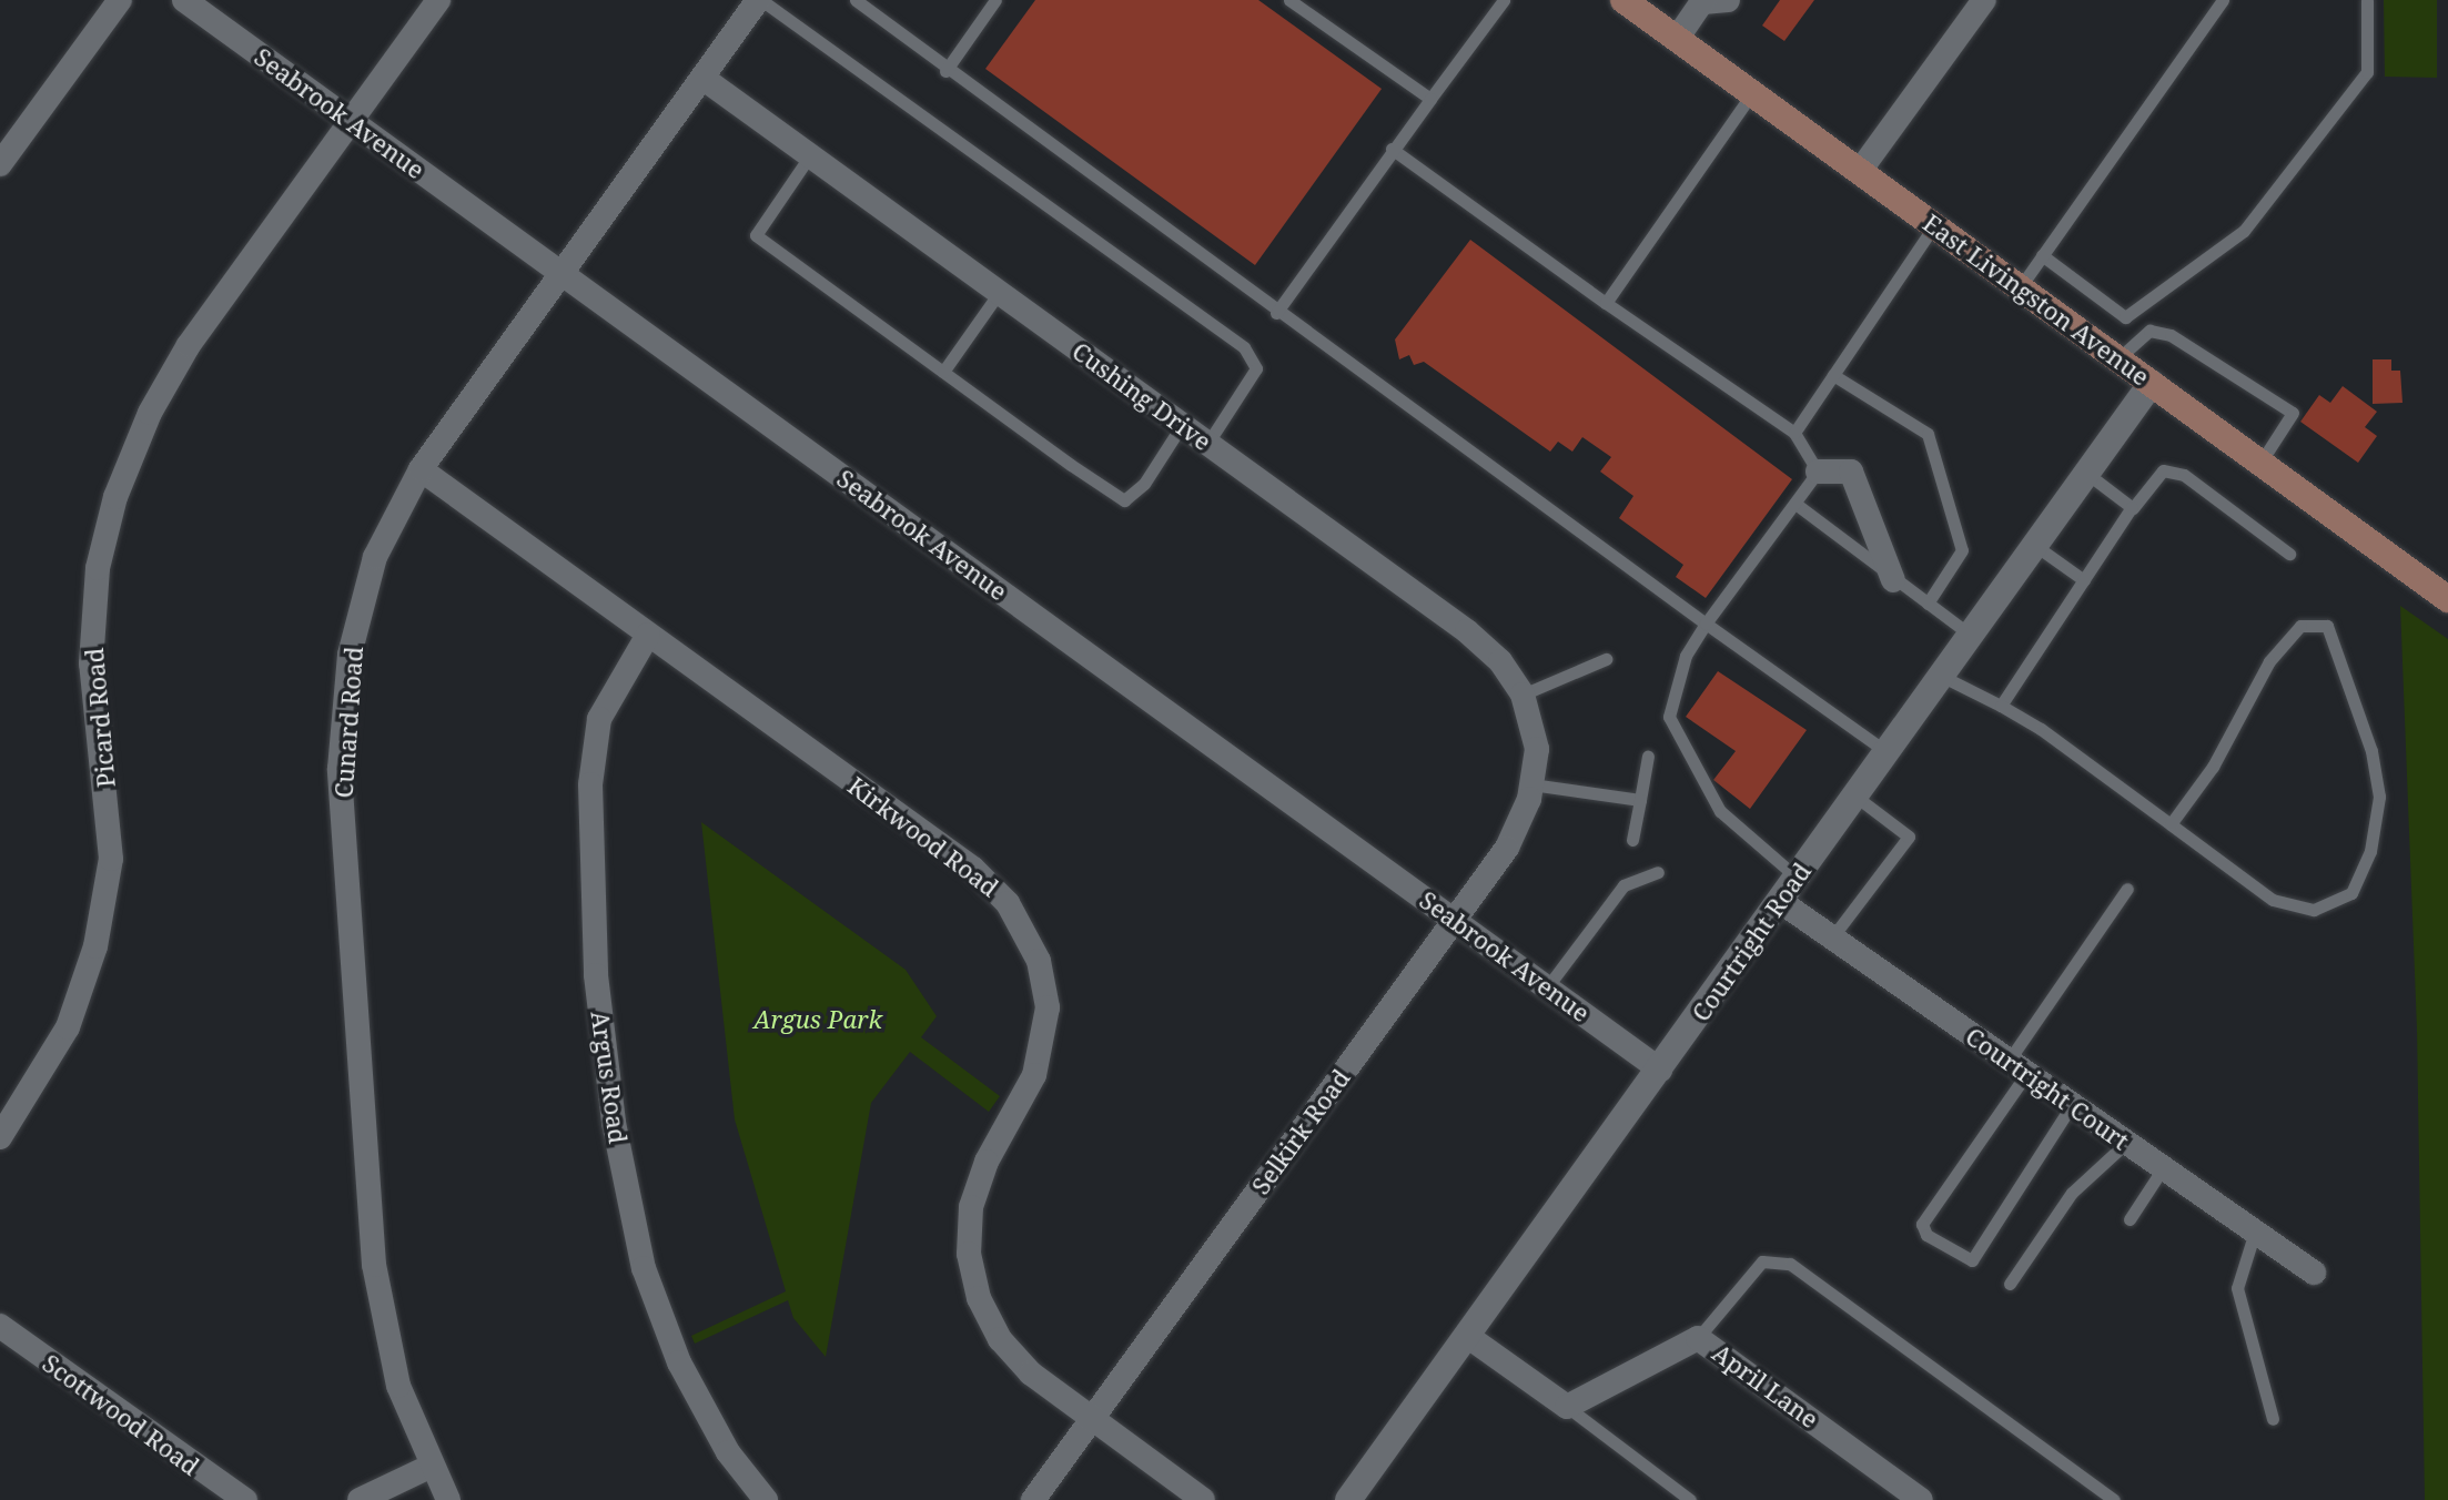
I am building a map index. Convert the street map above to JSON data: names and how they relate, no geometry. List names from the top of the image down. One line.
{"streets":{"main road":["East Livingston Avenue"],"street":["Seabrook Avenue","Cushing Drive","Picard Road","Cunard Road","Kirkwood Road","Courtright Road","Argus Road","Courtright Court","Selkirk Road","April Lane","Scottwood Road"]},"crossings":[["Seabrook Avenue","Picard Road"],["Seabrook Avenue","Cunard Road"],["Seabrook Avenue","Courtright Road"],["Seabrook Avenue","Selkirk Road"],["East Livingston Avenue","Courtright Road"],["Cushing Drive","Cunard Road"],["Cushing Drive","Selkirk Road"],["Cunard Road","Kirkwood Road"],["Kirkwood Road","Argus Road"],["Kirkwood Road","Selkirk Road"],["Courtright Road","Courtright Court"]],"parks":["Argus Park"]}
